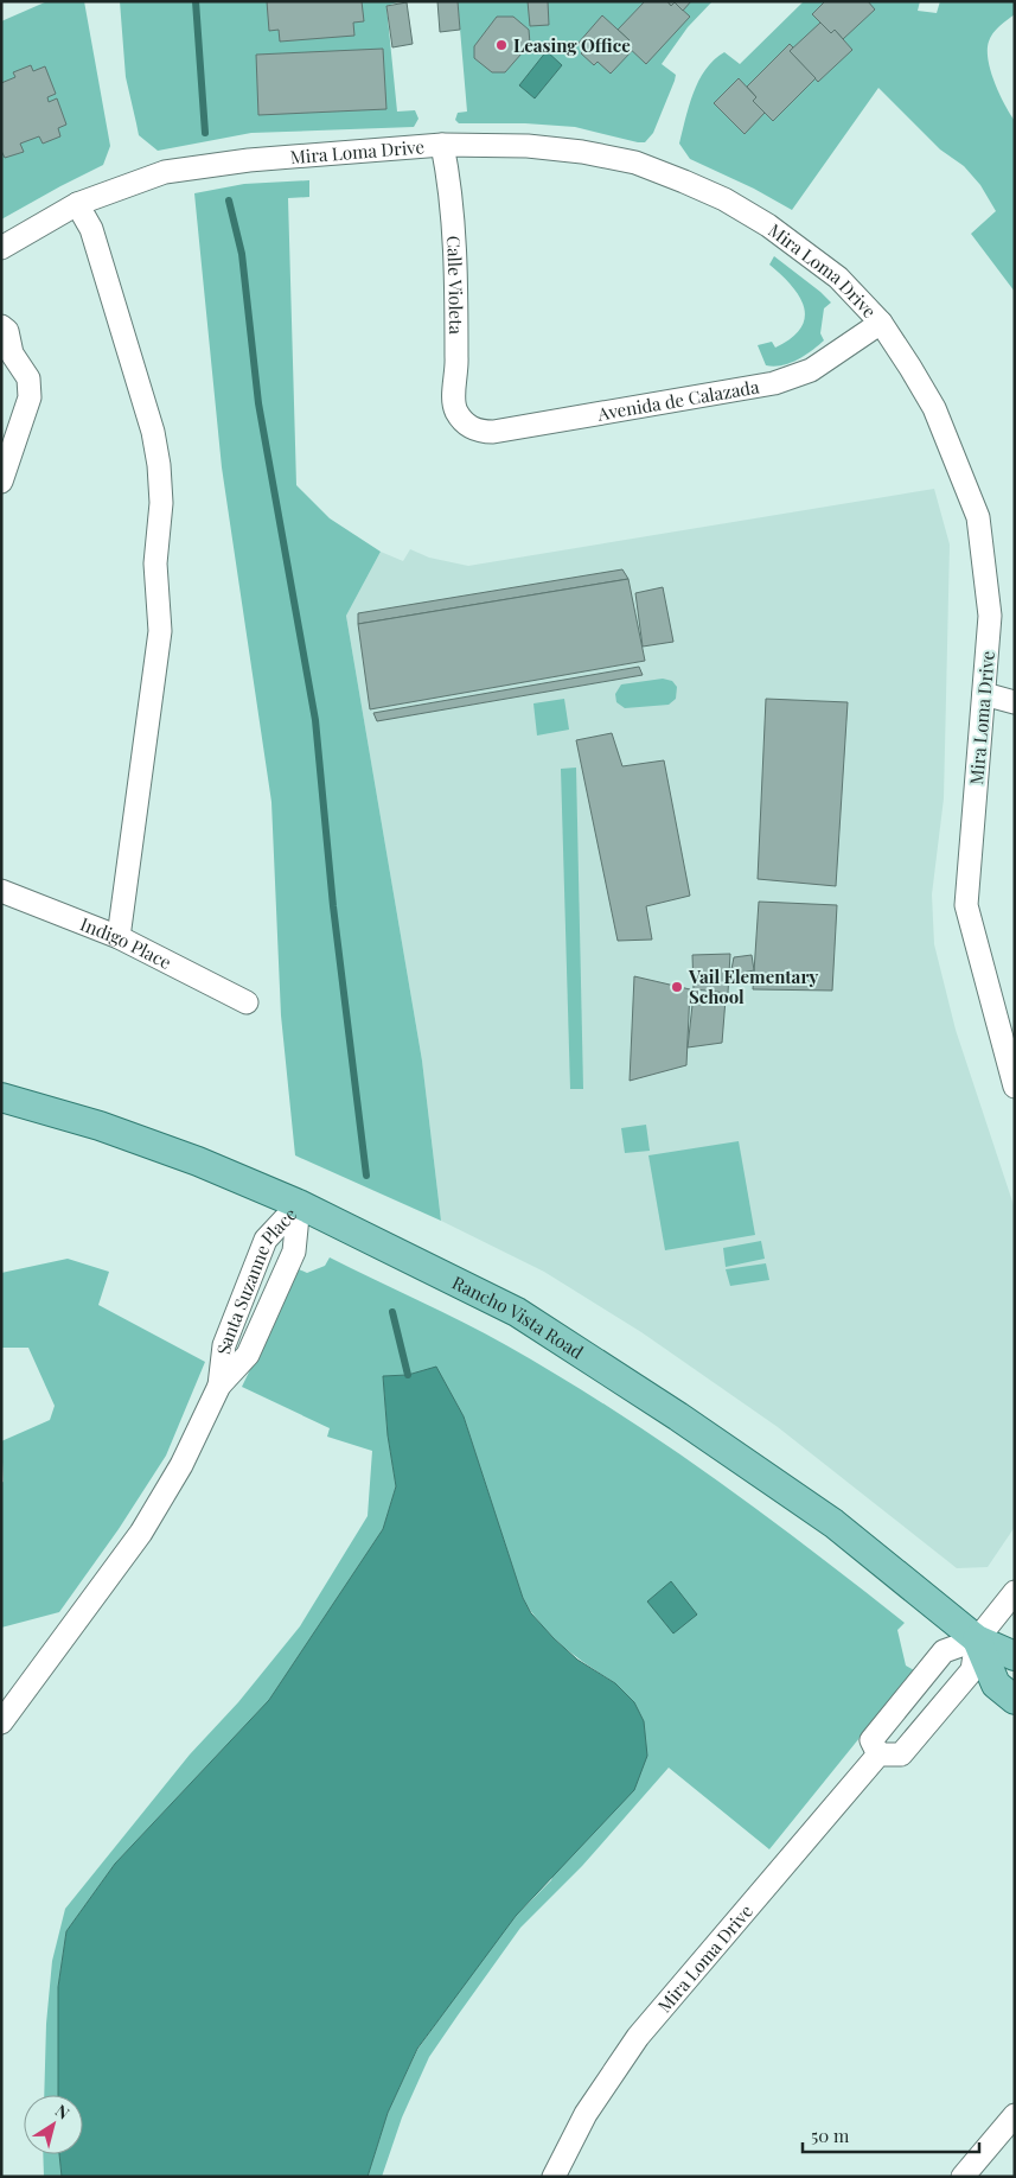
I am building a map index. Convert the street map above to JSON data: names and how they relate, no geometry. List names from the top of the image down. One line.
{"streets":{"main road":["Rancho Vista Road"],"street":["Mira Loma Drive","Calle Violeta","Avenida de Calazada","Indigo Place","Santa Suzanne Place"]},"crossings":[["Mira Loma Drive","Calle Violeta"],["Mira Loma Drive","Avenida de Calazada"],["Calle Violeta","Avenida de Calazada"],["Santa Suzanne Place","Rancho Vista Road"]],"places":["Leasing Office","Vail Elementary School"],"scale_bar":"50 m","north":"top right"}
